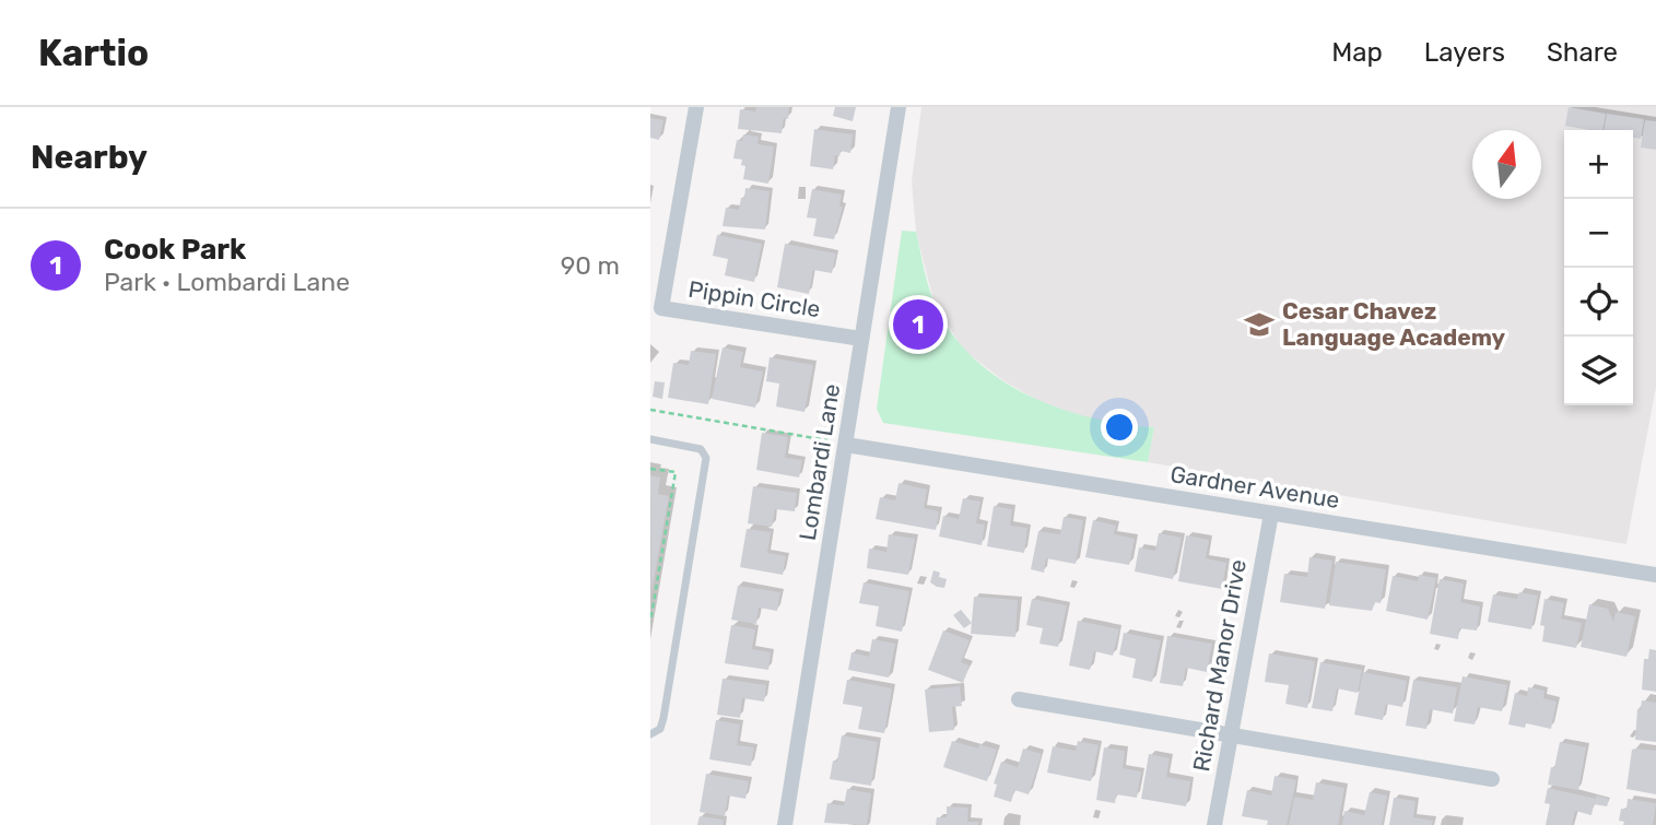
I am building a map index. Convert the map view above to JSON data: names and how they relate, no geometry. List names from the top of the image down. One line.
{"streets":{"street":["Pippin Circle","Lombardi Lane","Gardner Avenue","Richard Manor Drive"]},"crossings":[["Pippin Circle","Lombardi Lane"],["Lombardi Lane","Gardner Avenue"],["Gardner Avenue","Richard Manor Drive"]],"places":{"school or university":["Cesar Chavez Language Academy"]},"north":"top","page":{"header":"Kartio","nav":["Map","Layers","Share"],"heading":"Nearby","map_buttons":["+","−"],"list":[{"mark":"1","name":"Cook Park","note":"Park · Lombardi Lane","value":"90 m"}],"pins":"1"}}
